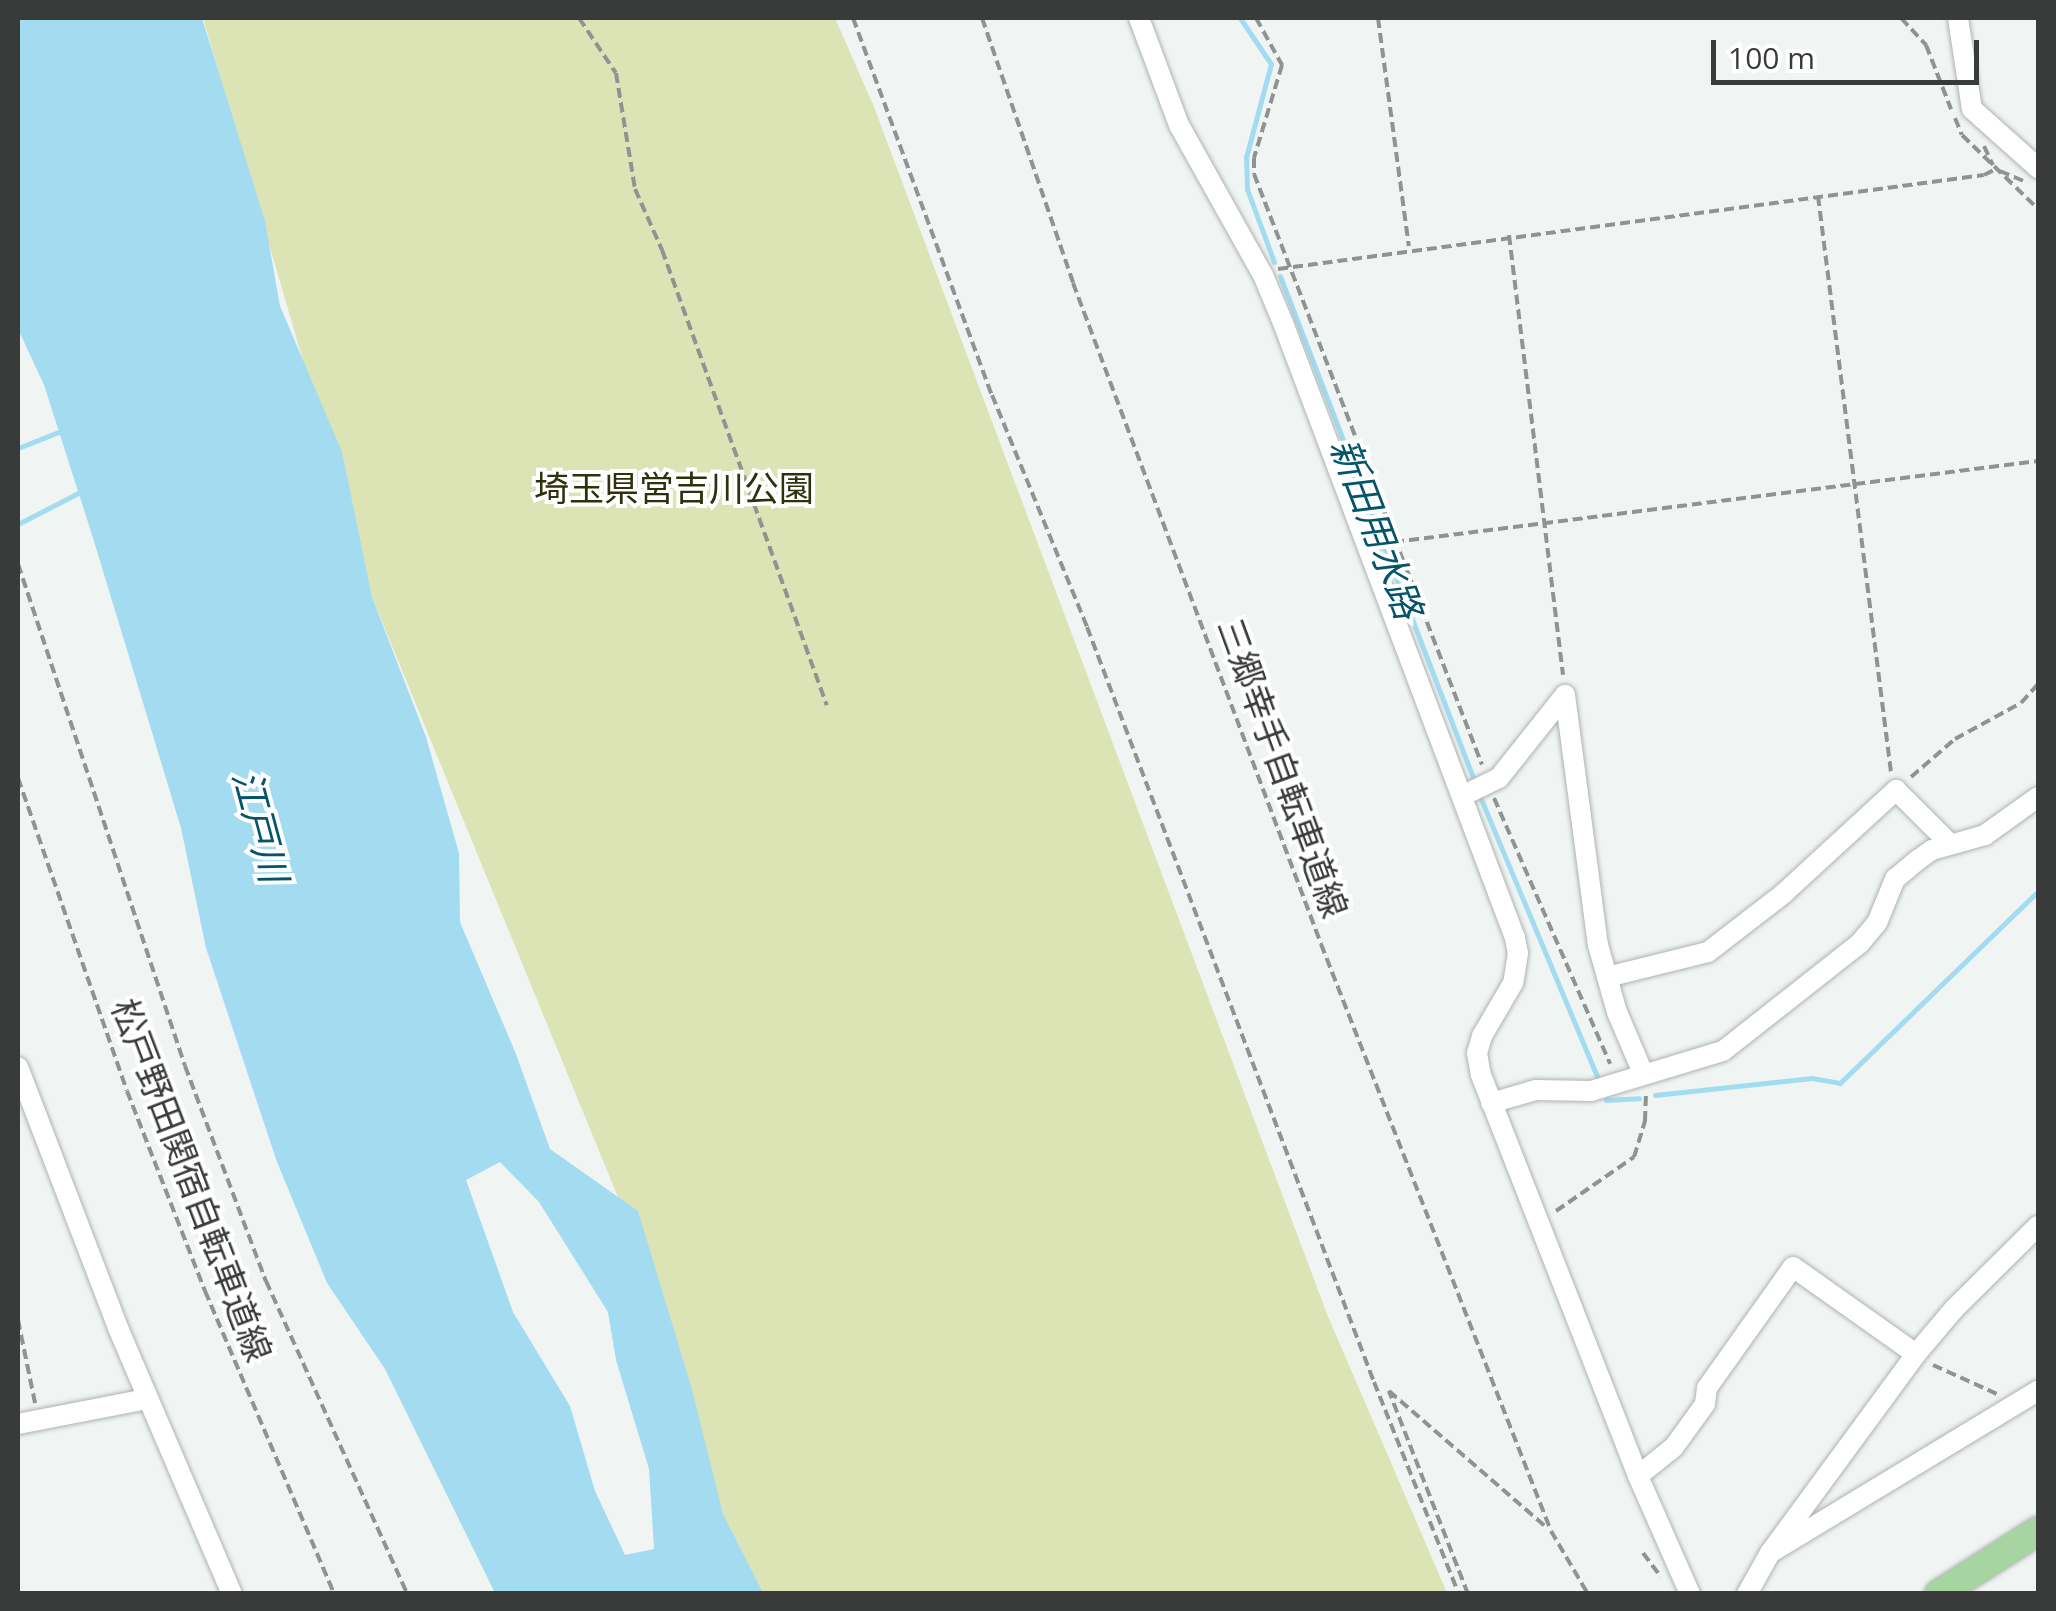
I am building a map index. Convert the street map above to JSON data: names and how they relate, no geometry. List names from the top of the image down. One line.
{"streets":{"path":["三郷幸手自転車道線","松戸野田関宿自転車道線"]},"water":["新田用水路","江戸川"],"parks":["埼玉県営吉川公園"],"scale_bar":"100 m"}
